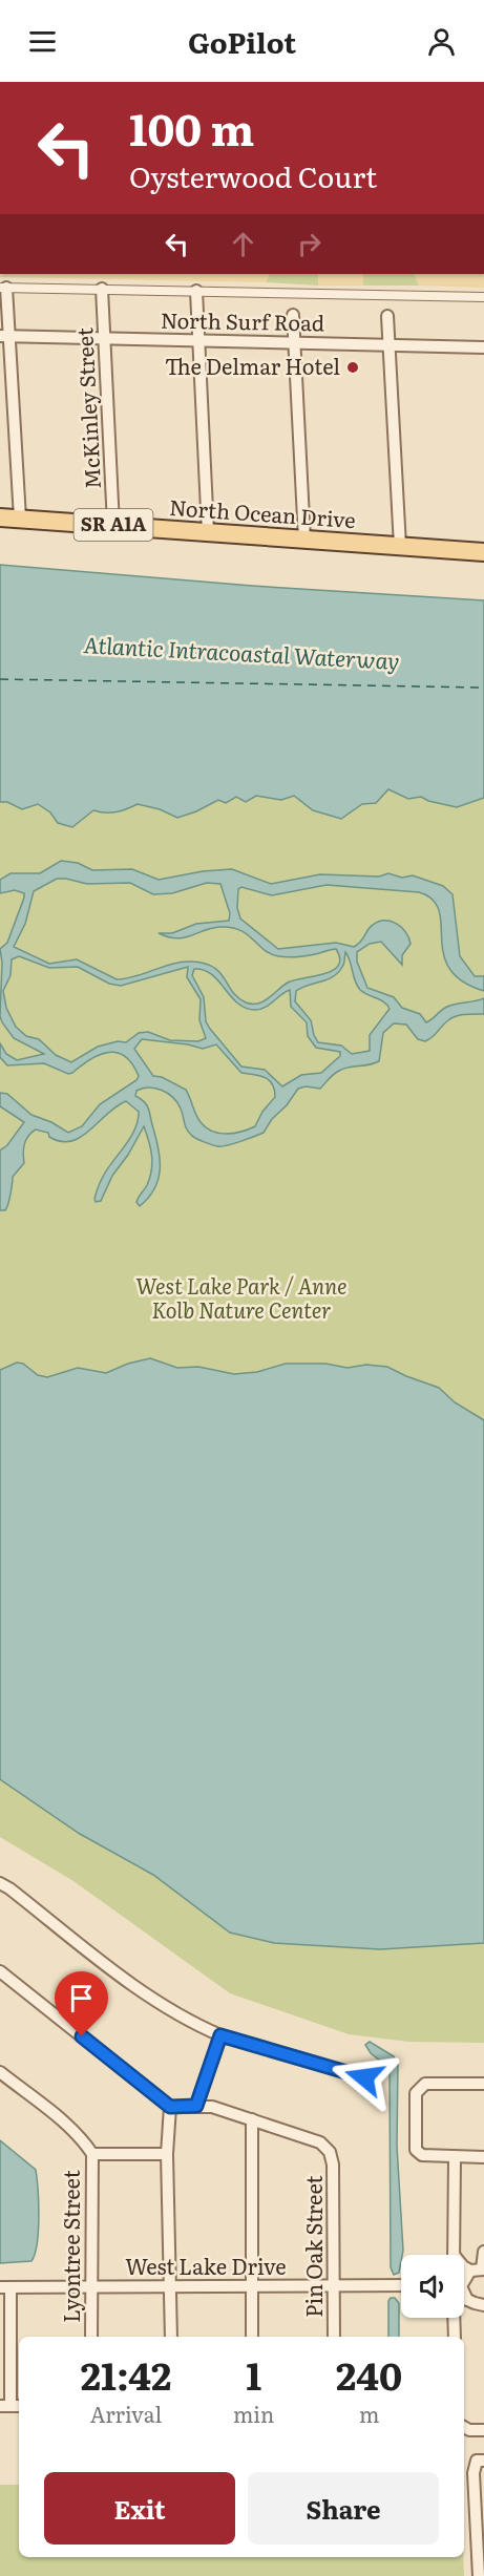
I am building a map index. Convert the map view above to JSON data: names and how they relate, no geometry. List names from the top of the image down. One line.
{"streets":{"main road":["North Ocean Drive","SR A1A"],"street":["North Surf Road","McKinley Street","Lyontree Street","Pin Oak Street","West Lake Drive"]},"crossings":[["North Surf Road","McKinley Street"],["McKinley Street","North Ocean Drive"],["Lyontree Street","West Lake Drive"],["Pin Oak Street","West Lake Drive"]],"water":["Atlantic Intracoastal Waterway"],"parks":["West Lake Park / Anne Kolb Nature Center"],"places":["The Delmar Hotel"],"page":{"header":"GoPilot","turn":["100 m","Oysterwood Court"],"eta":["21:42","Arrival","1","min","240","m"],"buttons":["Exit","Share"]}}
